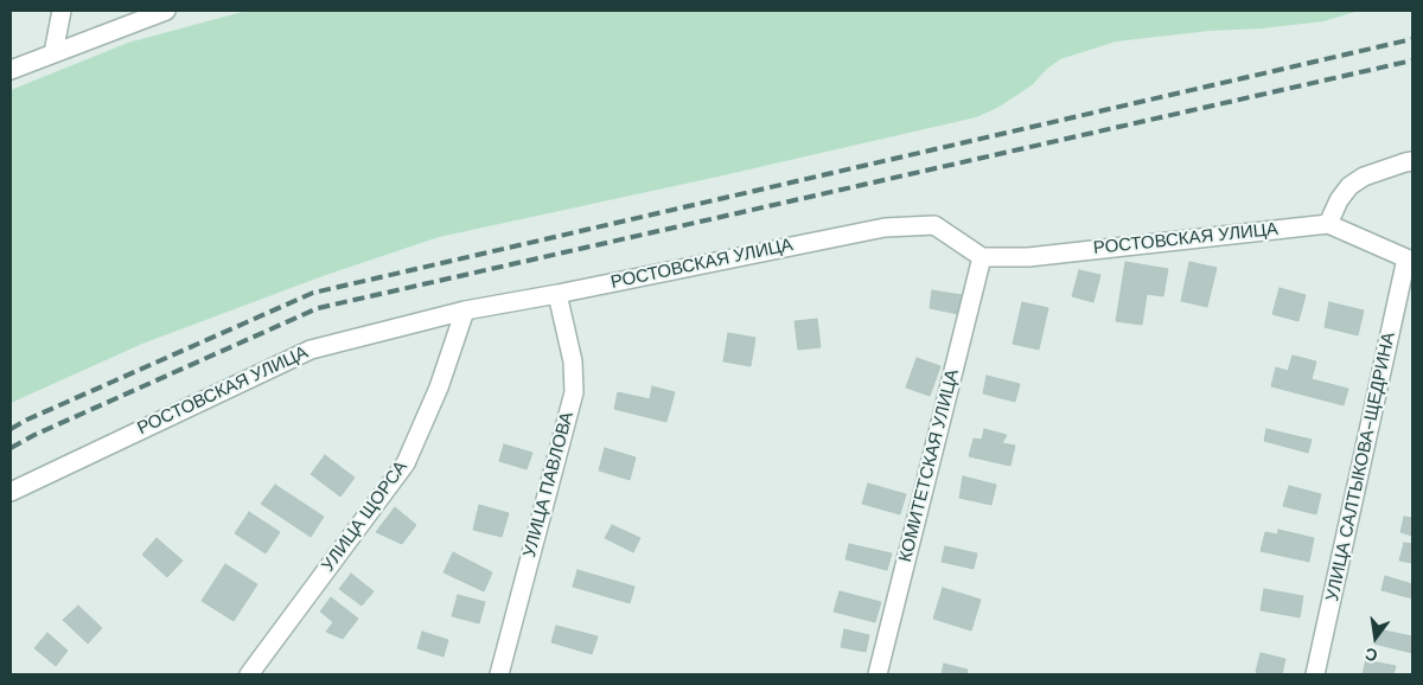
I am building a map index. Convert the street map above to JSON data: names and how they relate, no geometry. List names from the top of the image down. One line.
{"streets":{"street":["РОСТОВСКАЯ УЛИЦА","КОМИТЕТСКАЯ УЛИЦА","УЛИЦА САЛТЫКОВА-ЩЕДРИНА","УЛИЦА ПАВЛОВА","УЛИЦА ЩОРСА"]},"crossings":[["РОСТОВСКАЯ УЛИЦА","КОМИТЕТСКАЯ УЛИЦА"],["РОСТОВСКАЯ УЛИЦА","УЛИЦА ПАВЛОВА"],["РОСТОВСКАЯ УЛИЦА","УЛИЦА ЩОРСА"]],"north":"bottom"}
